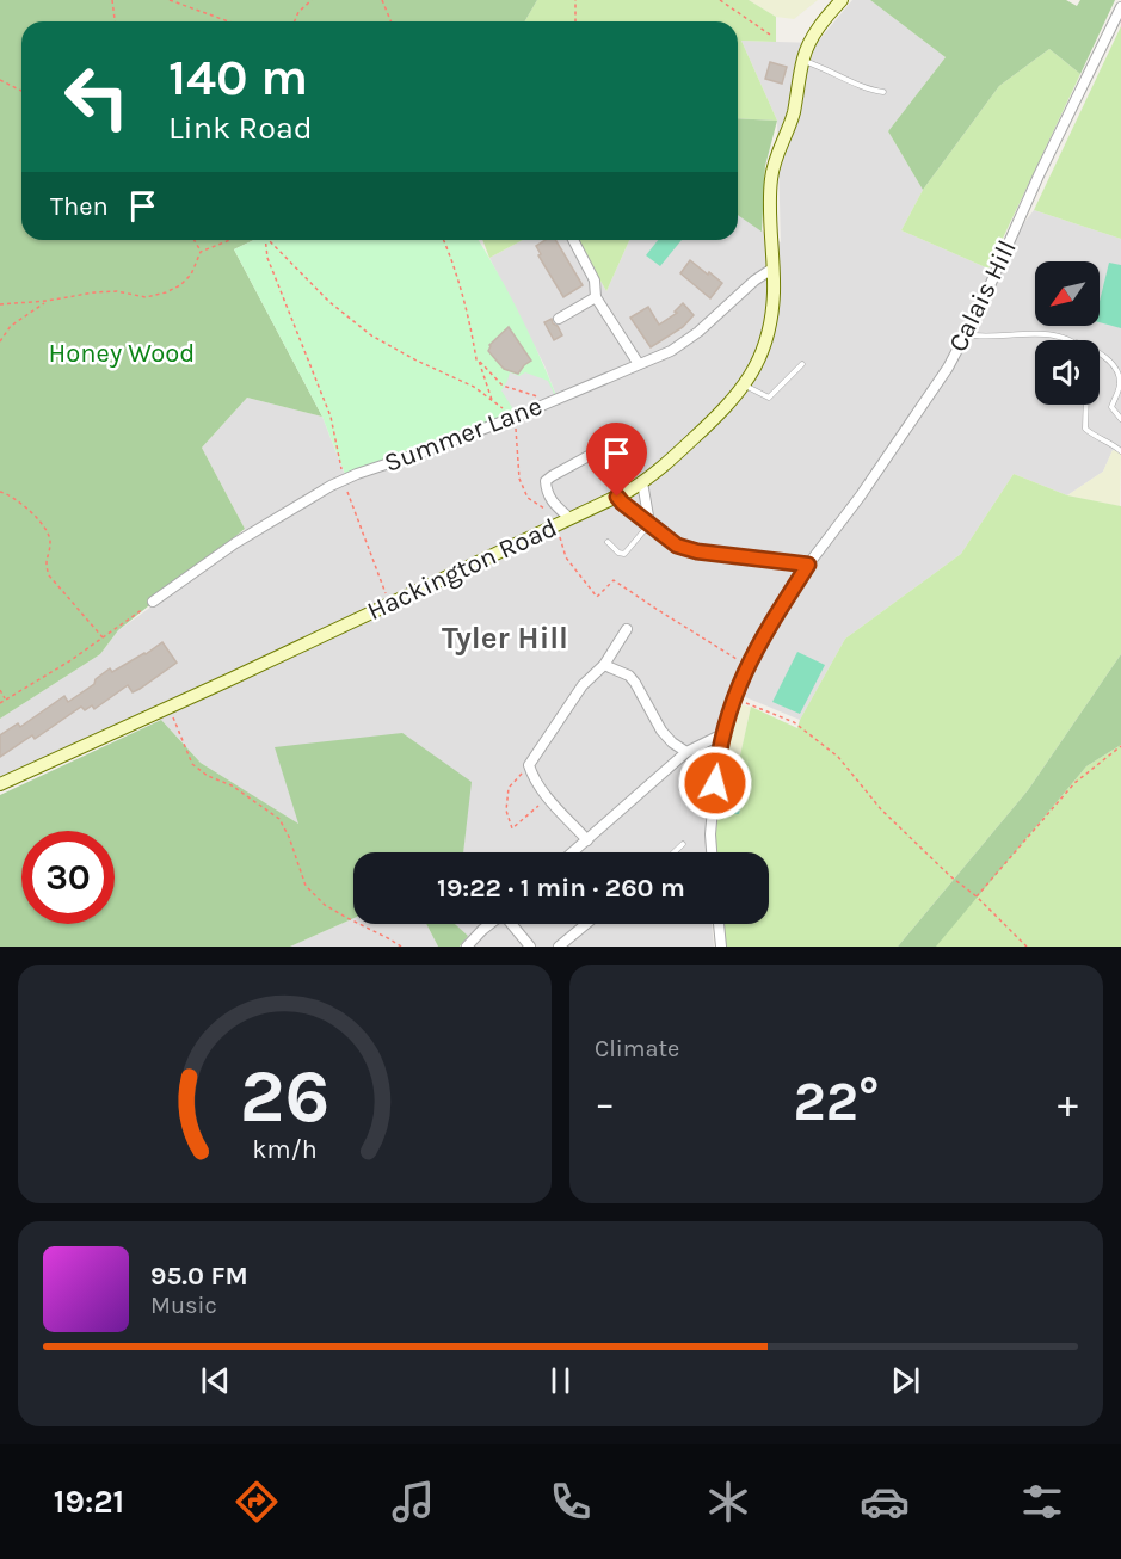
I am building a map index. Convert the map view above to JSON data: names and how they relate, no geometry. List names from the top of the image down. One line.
{"streets":{"street":["Calais Hill","Summer Lane","Hackington Road"]},"crossings":[["Summer Lane","Hackington Road"]],"districts":["Tyler Hill"],"parks":["Honey Wood"],"north":"bottom left","page":{"turn":["140 m","Link Road"],"then":"Then","limit":"30","trip":"19:22 · 1 min · 260 m","tile":"Climate","heat":["−","22°","+"],"song":["95.0 FM","Music"],"tabs":"19:21","gauge":["26","km/h"]}}
